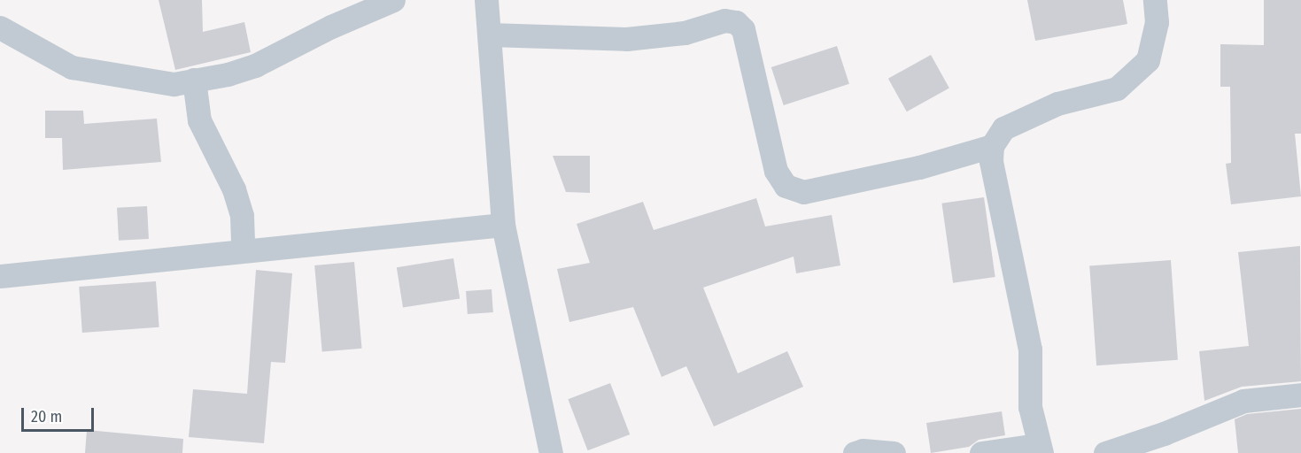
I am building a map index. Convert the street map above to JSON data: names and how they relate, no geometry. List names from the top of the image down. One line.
{"scale_bar":"20 m"}
